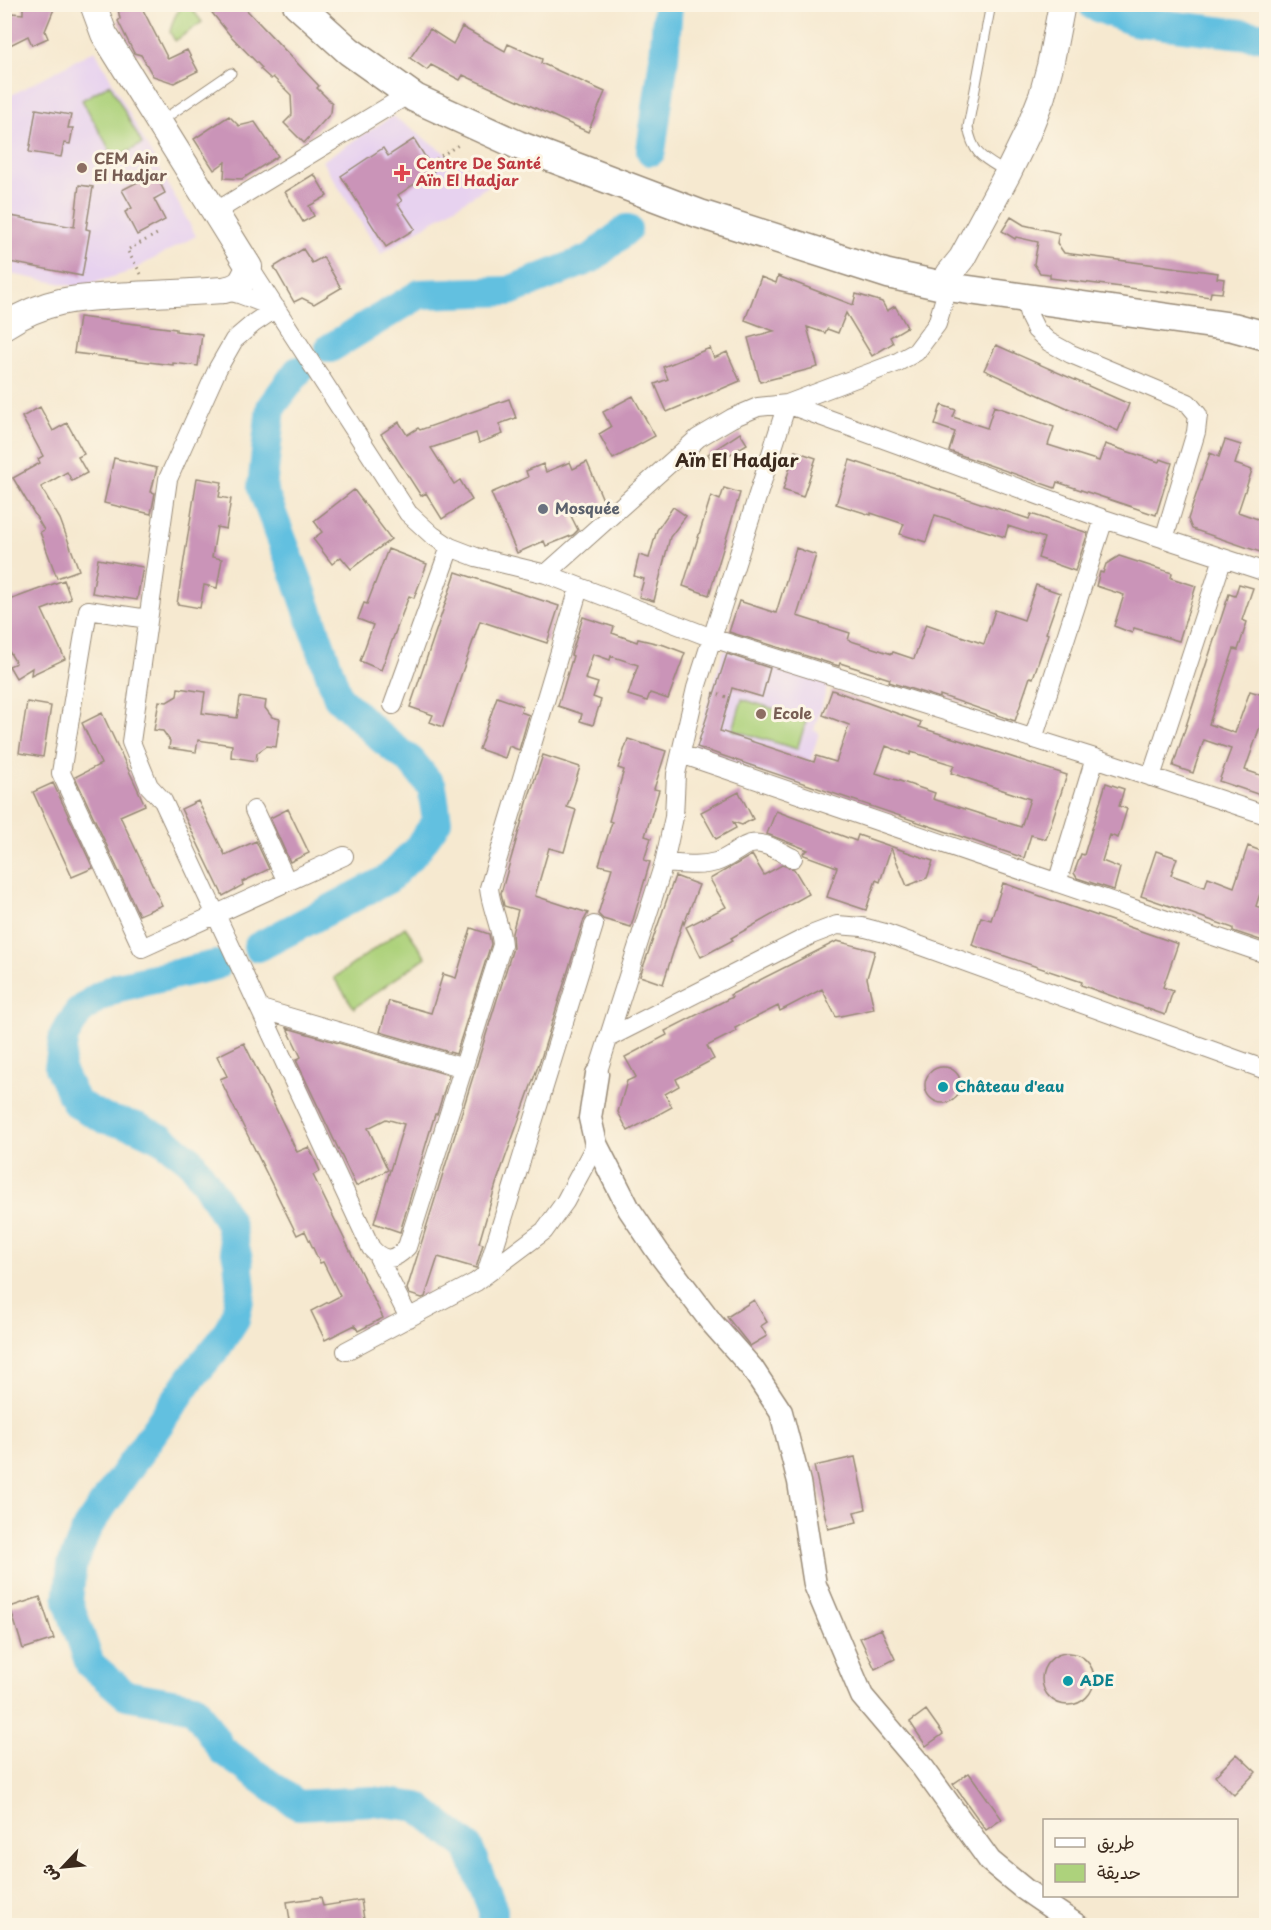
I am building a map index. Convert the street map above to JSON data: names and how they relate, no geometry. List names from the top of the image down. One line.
{"districts":["Aïn El Hadjar"],"places":{"other":["CEM Ain El Hadjar","Mosquée","Ecole","Château d'eau","ADE"],"health":["Centre De Santé Aïn El Hadjar"]},"legend":["طريق","حديقة"],"north":"bottom left"}
